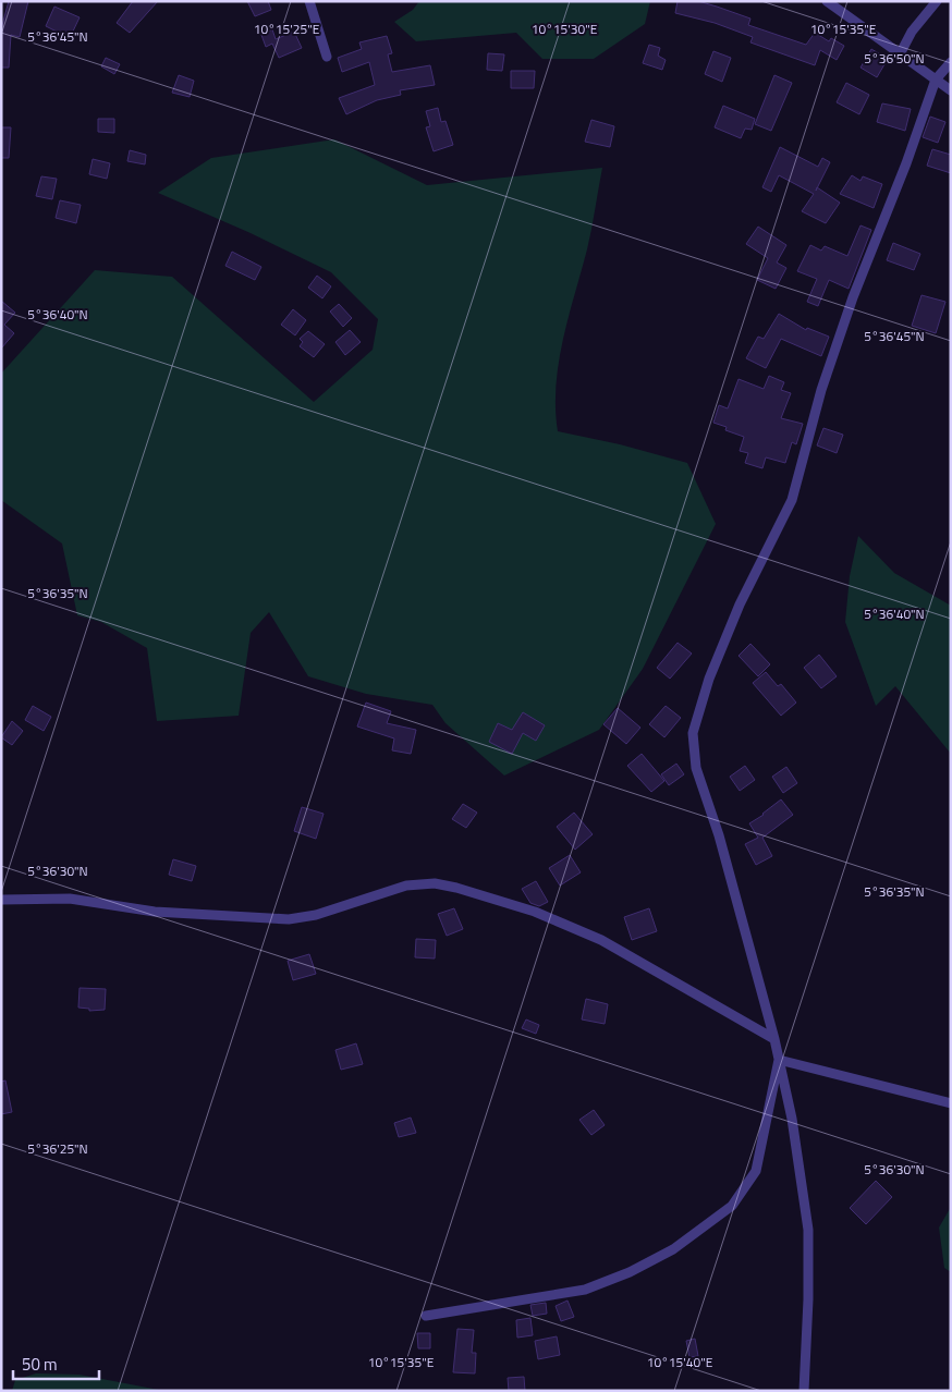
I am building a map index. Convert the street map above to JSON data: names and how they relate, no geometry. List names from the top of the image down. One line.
{"scale_bar":"50 m","coordinates":["10°15'25\"E","10°15'30\"E","10°15'35\"E","5°36'45\"N","5°36'50\"N","5°36'40\"N","5°36'35\"N","5°36'30\"N","5°36'25\"N","10°15'40\"E"]}
